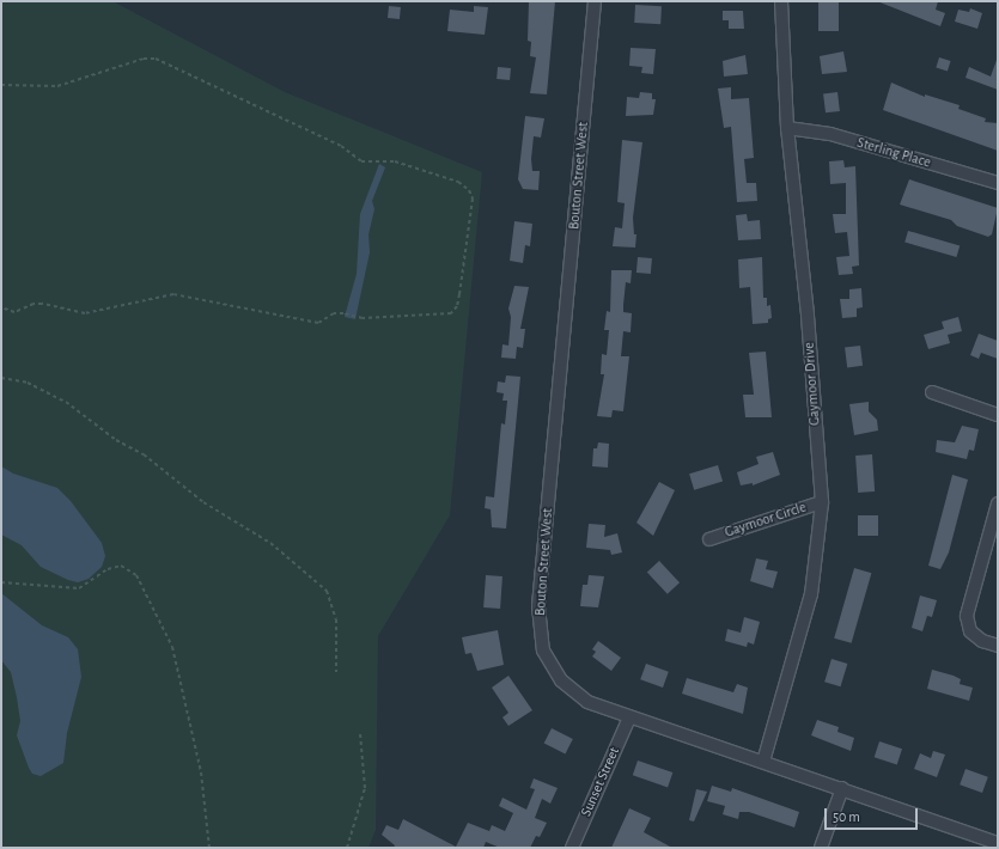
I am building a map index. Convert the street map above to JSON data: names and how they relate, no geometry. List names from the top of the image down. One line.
{"streets":{"street":["Sterling Place","Bouton Street West","Gaymoor Drive","Gaymoor Circle","Sunset Street"]},"crossings":[["Sterling Place","Gaymoor Drive"],["Bouton Street West","Gaymoor Drive"],["Bouton Street West","Sunset Street"],["Gaymoor Drive","Gaymoor Circle"]],"scale_bar":"50 m"}
